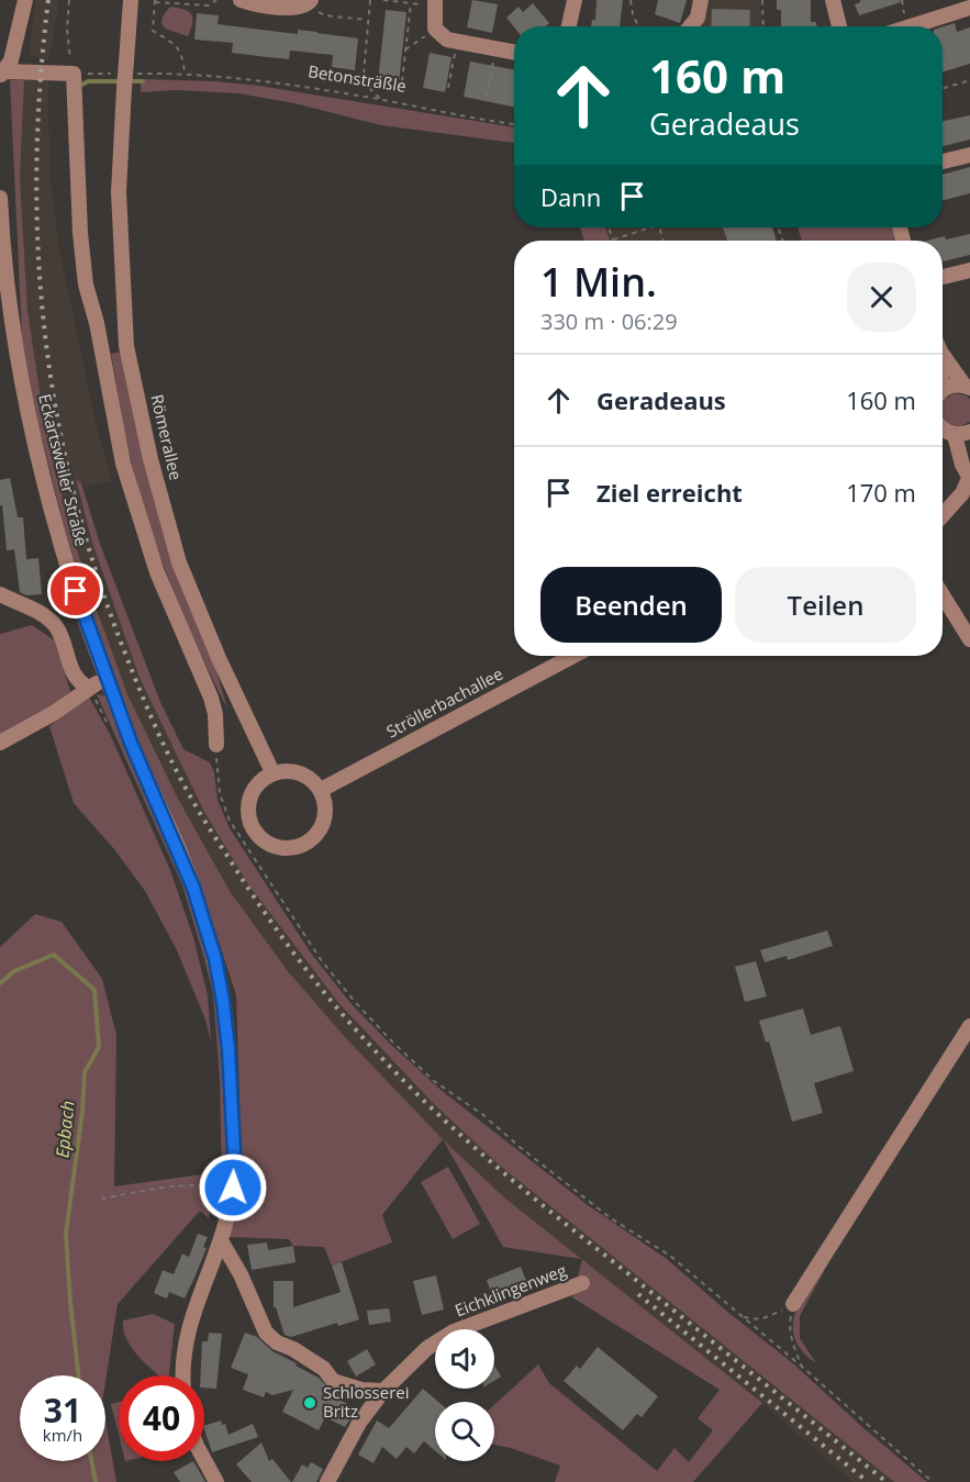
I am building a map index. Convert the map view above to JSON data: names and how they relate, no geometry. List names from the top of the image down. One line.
{"streets":{"street":["Römerallee","Eckartsweiler Straße","Ströllerbachallee","Eichklingenweg"],"path":["Betonsträßle"]},"crossings":[["Römerallee","Ströllerbachallee"]],"water":["Epbach"],"places":["Schlosserei Britz"],"page":{"turn":["160 m","Geradeaus"],"then":"Dann","heading":["1 Min.","330 m · 06:29"],"list":[{"name":"Geradeaus","value":"160 m"},{"name":"Ziel erreicht","value":"170 m"}],"buttons":["Beenden","Teilen"],"speed":"31 km/h","limit":"40"}}
